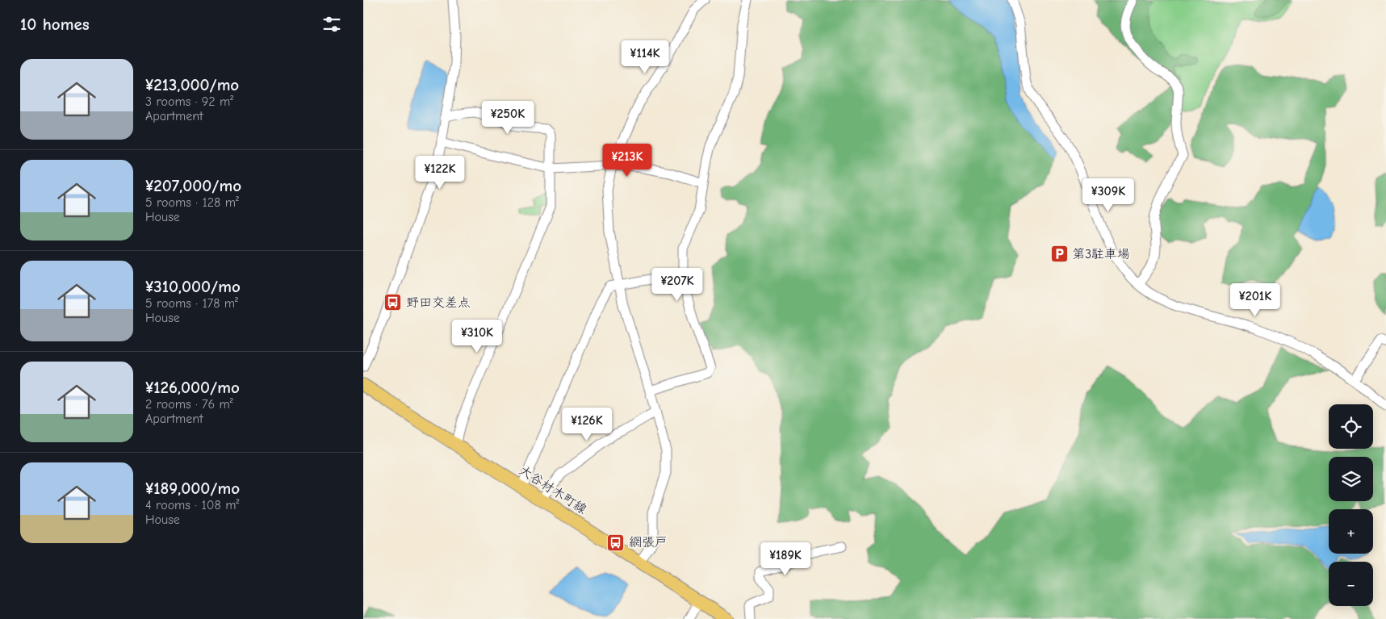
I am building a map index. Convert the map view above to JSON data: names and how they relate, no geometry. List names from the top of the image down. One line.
{"streets":{"main road":["大谷材木町線"]},"places":{"parking":["第3駐車場"],"bus stop":["野田交差点","網張戸"]},"page":{"heading":"10 homes","price":["¥114K","¥250K","¥213K","¥122K","¥309K","¥207K","¥201K","¥310K","¥126K","¥189K"],"list":[{"name":"¥213,000/mo","note":"3 rooms · 92 m² · Apartment"},{"name":"¥207,000/mo","note":"5 rooms · 128 m² · House"},{"name":"¥310,000/mo","note":"5 rooms · 178 m² · House"},{"name":"¥126,000/mo","note":"2 rooms · 76 m² · Apartment"},{"name":"¥189,000/mo","note":"4 rooms · 108 m² · House"}],"map_buttons":["+","−"]}}
